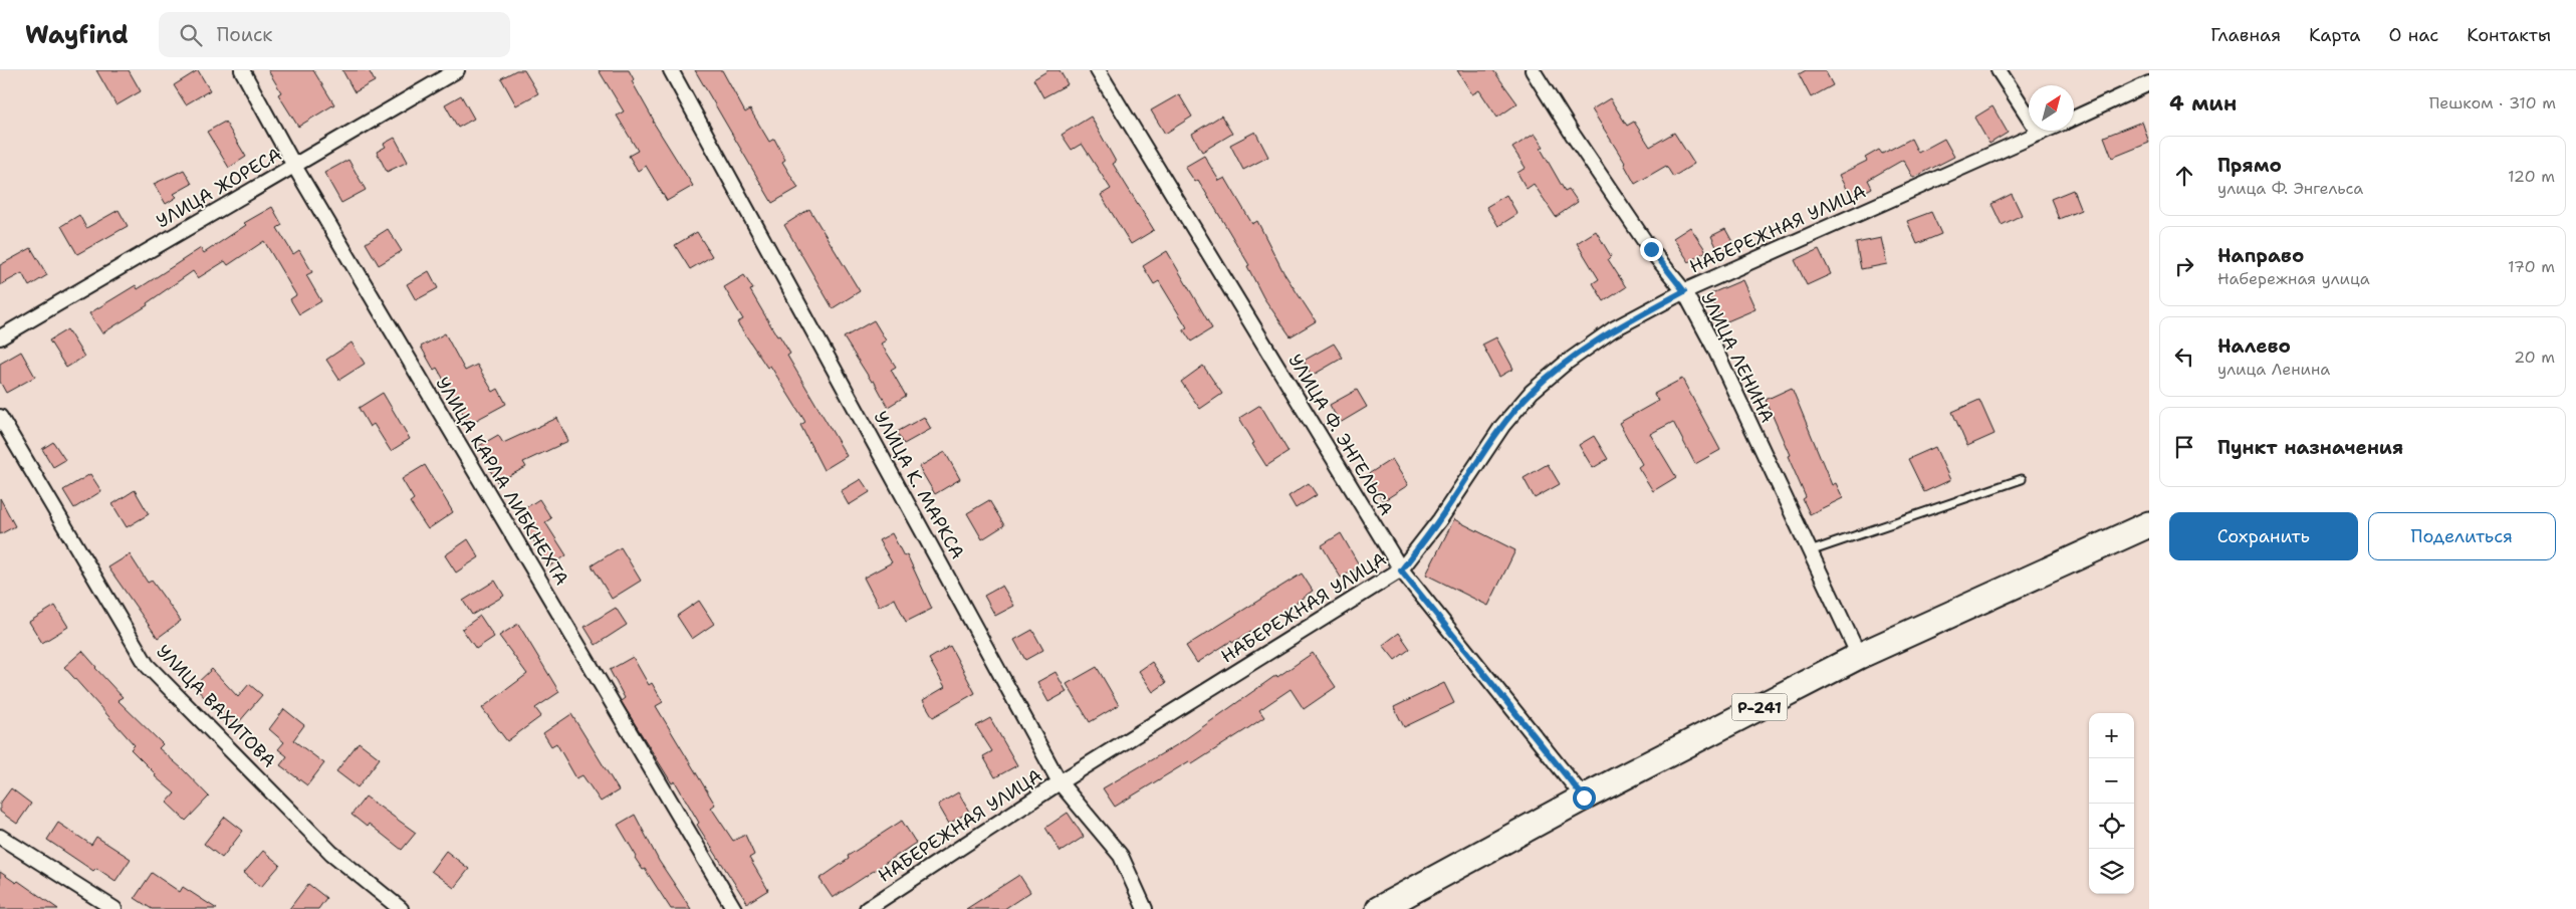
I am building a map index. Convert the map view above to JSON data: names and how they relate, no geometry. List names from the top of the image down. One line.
{"streets":{"highway":["Р-241"],"street":["УЛИЦА ЖОРЕСА","НАБЕРЕЖНАЯ УЛИЦА","УЛИЦА ЛЕНИНА","УЛИЦА Ф. ЭНГЕЛЬСА","УЛИЦА КАРЛА ЛИБКНЕХТА","УЛИЦА К. МАРКСА","УЛИЦА ВАХИТОВА"]},"crossings":[["УЛИЦА ЖОРЕСА","УЛИЦА КАРЛА ЛИБКНЕХТА"],["НАБЕРЕЖНАЯ УЛИЦА","УЛИЦА ЛЕНИНА"],["НАБЕРЕЖНАЯ УЛИЦА","УЛИЦА Ф. ЭНГЕЛЬСА"],["НАБЕРЕЖНАЯ УЛИЦА","УЛИЦА К. МАРКСА"],["УЛИЦА ЛЕНИНА","Р-241"],["УЛИЦА Ф. ЭНГЕЛЬСА","Р-241"]],"north":"top right","page":{"header":"Wayfind","search":"Поиск","nav":["Главная","Карта","О нас","Контакты"],"heading":["4 мин","Пешком · 310 m"],"list":[["Прямо","улица Ф. Энгельса","120 m"],["Направо","Набережная улица","170 m"],["Налево","улица Ленина","20 m"],"Пункт назначения"],"buttons":["Сохранить","Поделиться"],"map_buttons":["+","−"]}}
